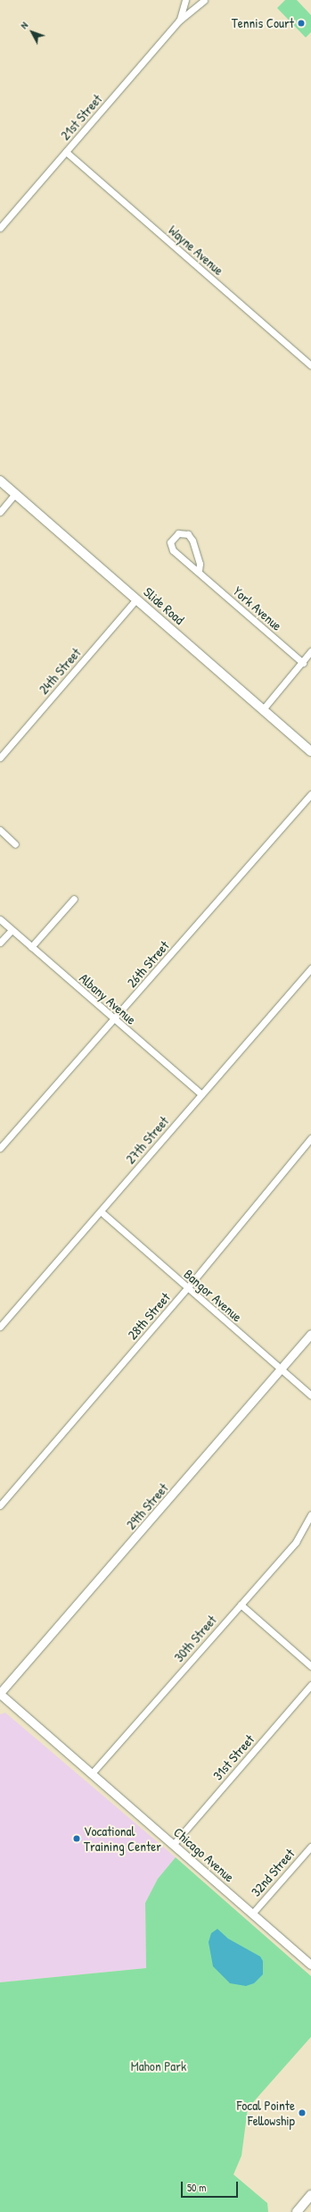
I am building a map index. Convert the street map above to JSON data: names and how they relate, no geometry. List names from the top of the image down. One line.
{"streets":{"main road":["Slide Road"],"street":["21st Street","Wayne Avenue","York Avenue","24th Street","26th Street","Albany Avenue","27th Street","Bangor Avenue","28th Street","29th Street","30th Street","31st Street","Chicago Avenue","32nd Street"]},"crossings":[["21st Street","Wayne Avenue"],["Slide Road","24th Street"],["26th Street","Albany Avenue"],["Albany Avenue","27th Street"],["27th Street","Bangor Avenue"],["Bangor Avenue","28th Street"],["Bangor Avenue","29th Street"],["29th Street","Chicago Avenue"],["30th Street","Chicago Avenue"],["31st Street","Chicago Avenue"],["Chicago Avenue","32nd Street"]],"parks":["Mahon Park"],"places":["Tennis Court","Vocational Training Center","Focal Pointe Fellowship"],"scale_bar":"50 m","north":"top left"}
